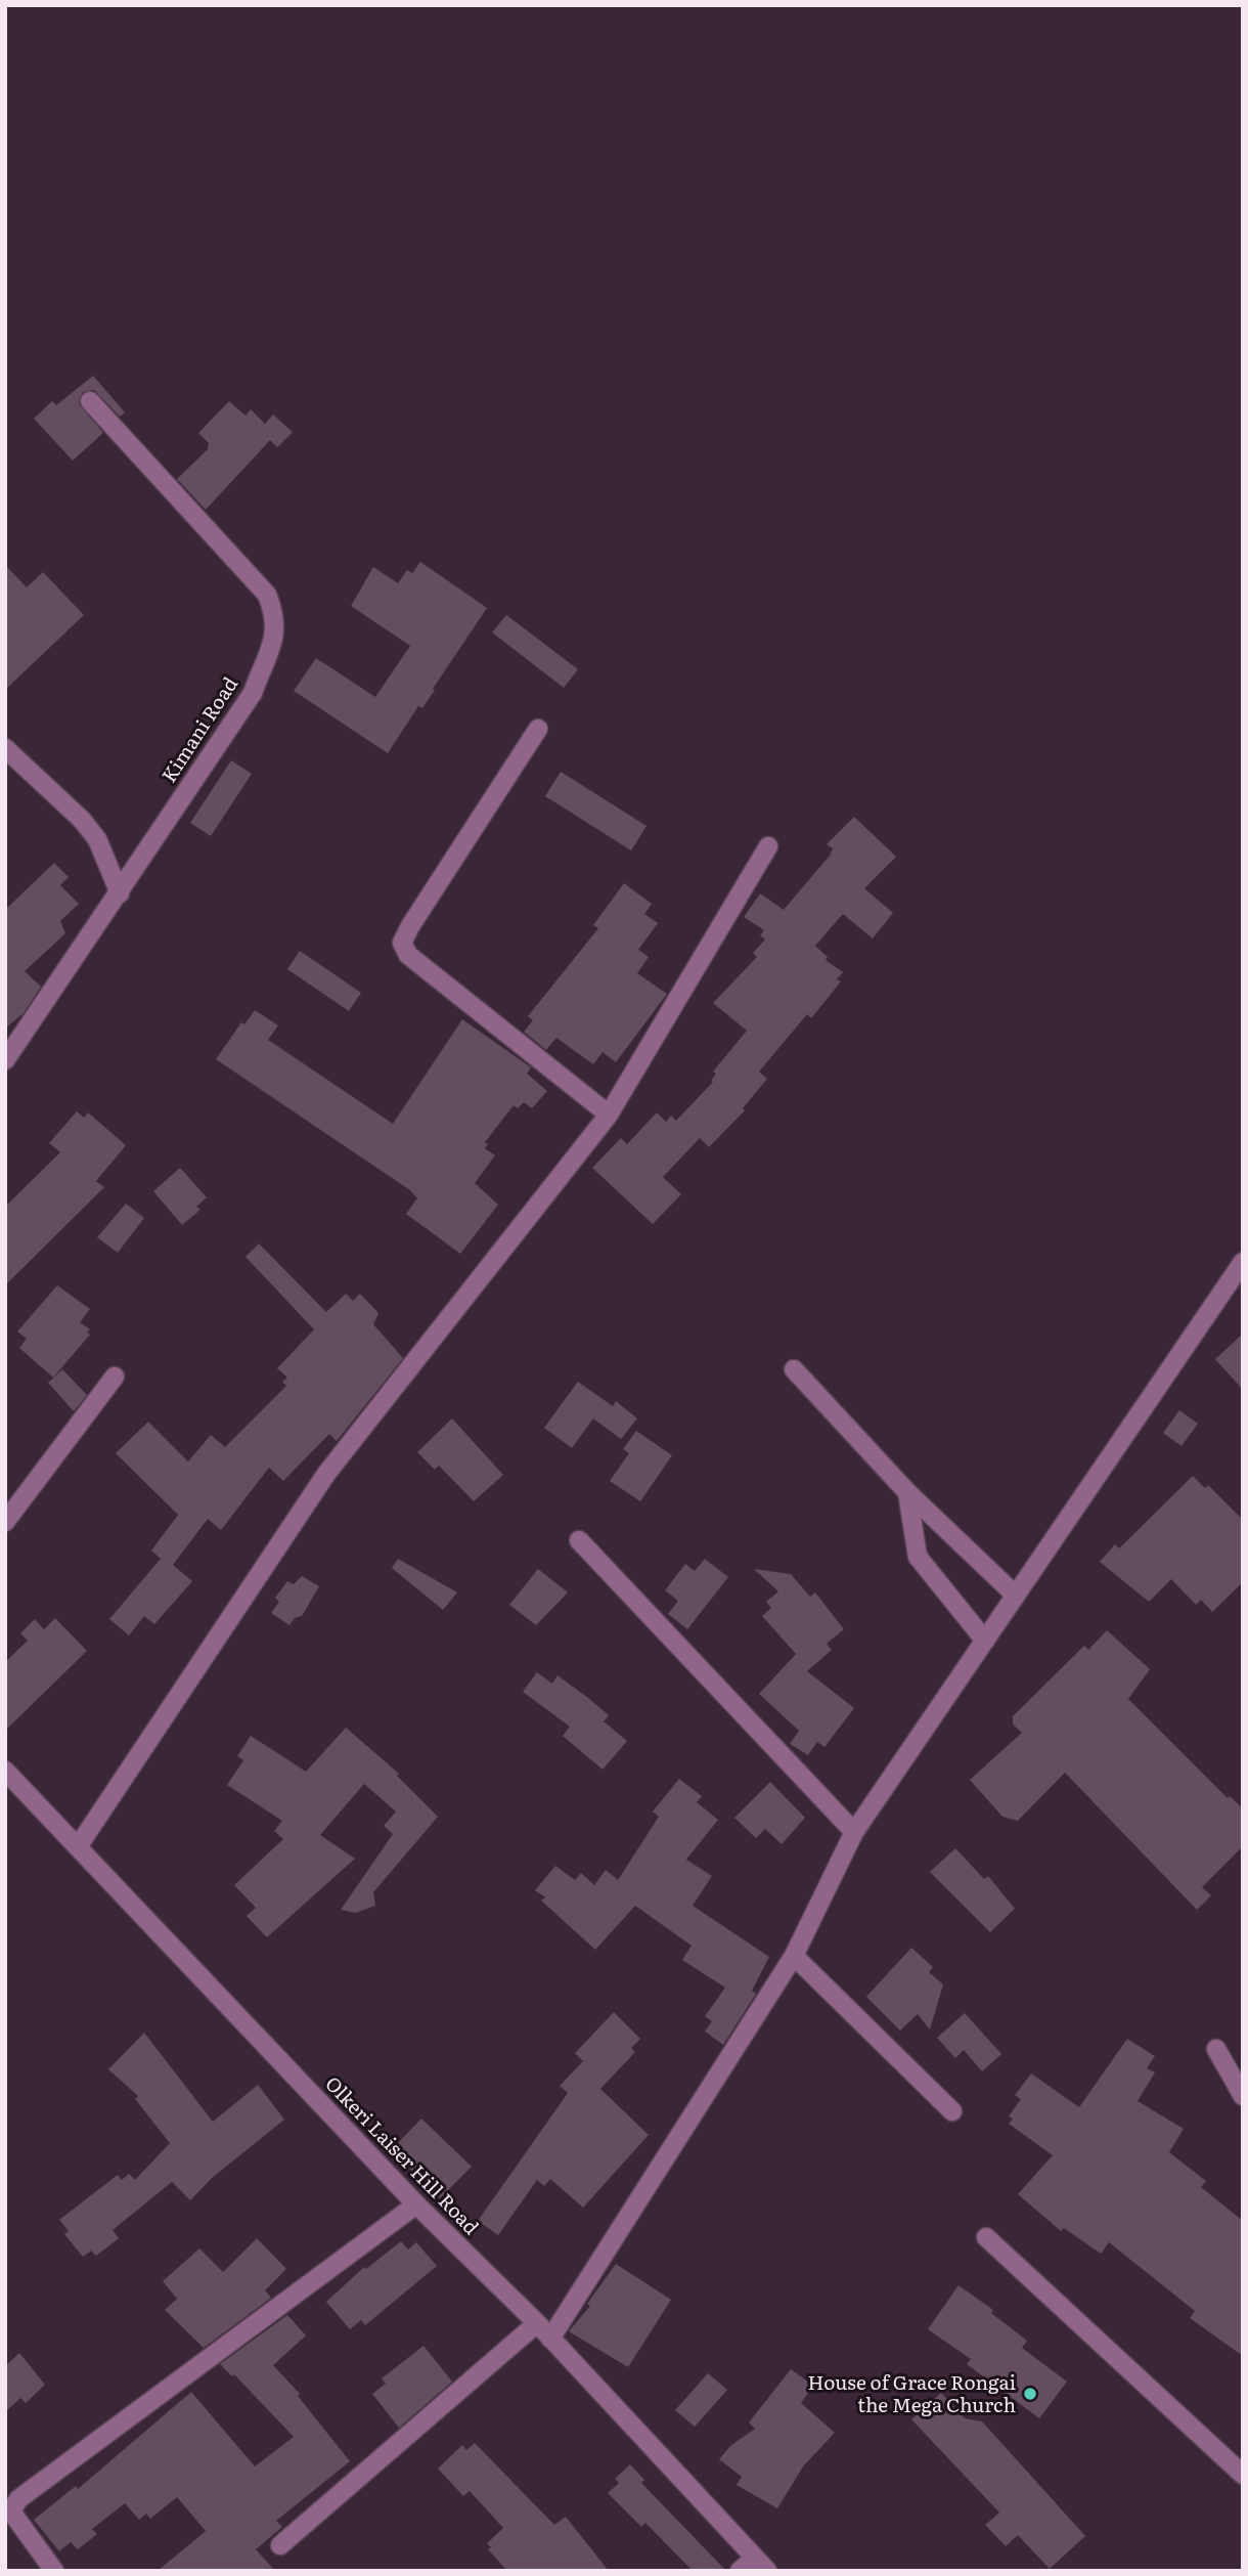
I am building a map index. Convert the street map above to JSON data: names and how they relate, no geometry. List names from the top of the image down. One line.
{"streets":{"street":["Kimani Road","Olkeri Laiser Hill Road"]},"places":["House of Grace Rongai the Mega Church"]}
